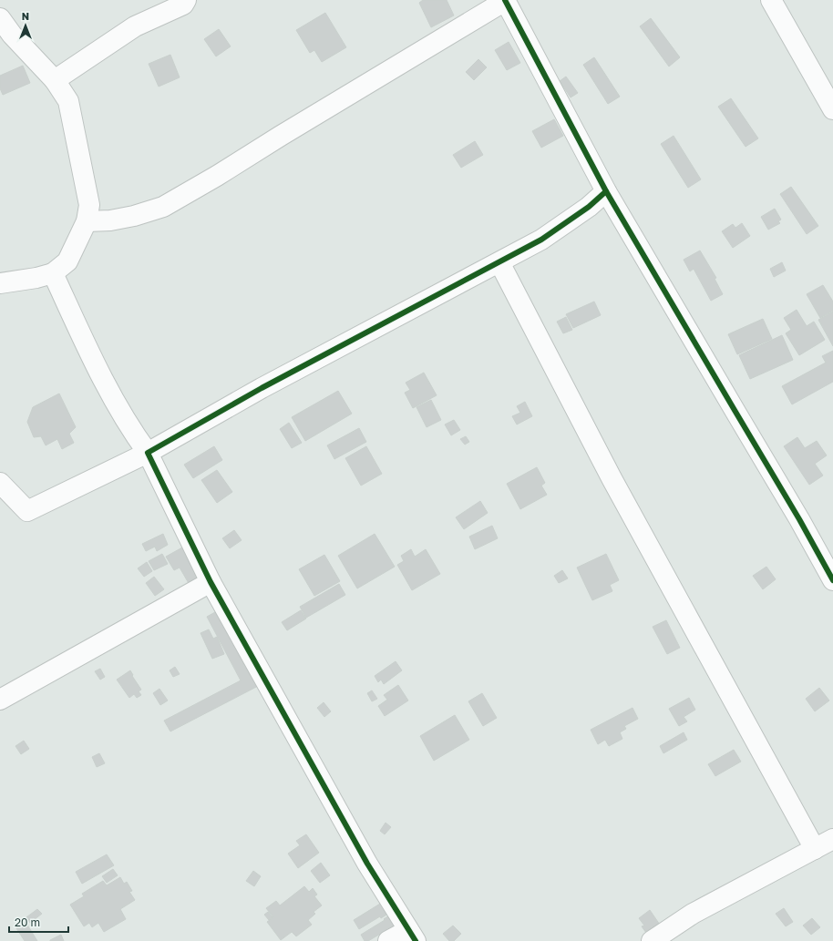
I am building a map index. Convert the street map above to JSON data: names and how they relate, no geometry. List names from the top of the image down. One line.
{"scale_bar":"20 m","north":"top"}
